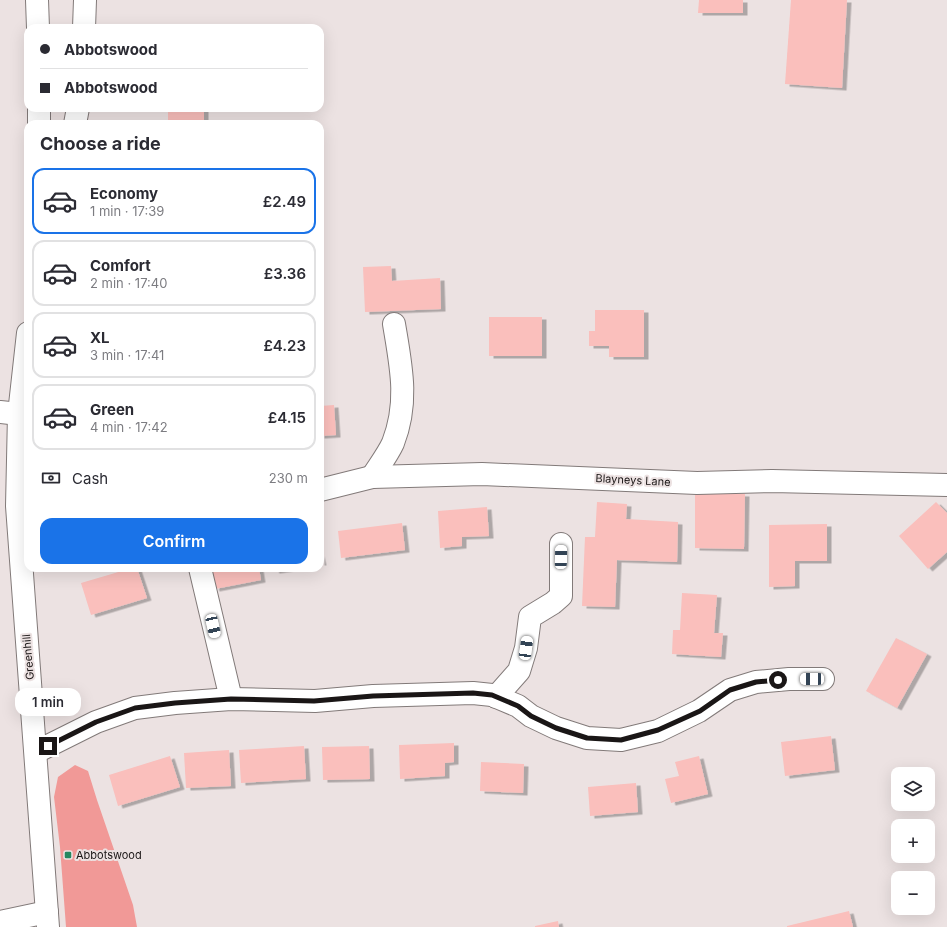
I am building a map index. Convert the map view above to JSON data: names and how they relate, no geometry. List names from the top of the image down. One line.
{"streets":{"street":["Blayneys Lane","Greenhill"]},"places":{"transit":["Abbotswood"]},"page":{"banner":["Abbotswood","Abbotswood"],"heading":"Choose a ride","list":[{"name":"Economy","note":"1 min · 17:39","value":"£2.49"},{"name":"Comfort","note":"2 min · 17:40","value":"£3.36"},{"name":"XL","note":"3 min · 17:41","value":"£4.23"},{"name":"Green","note":"4 min · 17:42","value":"£4.15"}],"pay":["Cash","230 m"],"buttons":"Confirm","bubble":"1 min","map_buttons":["+","−"]}}
